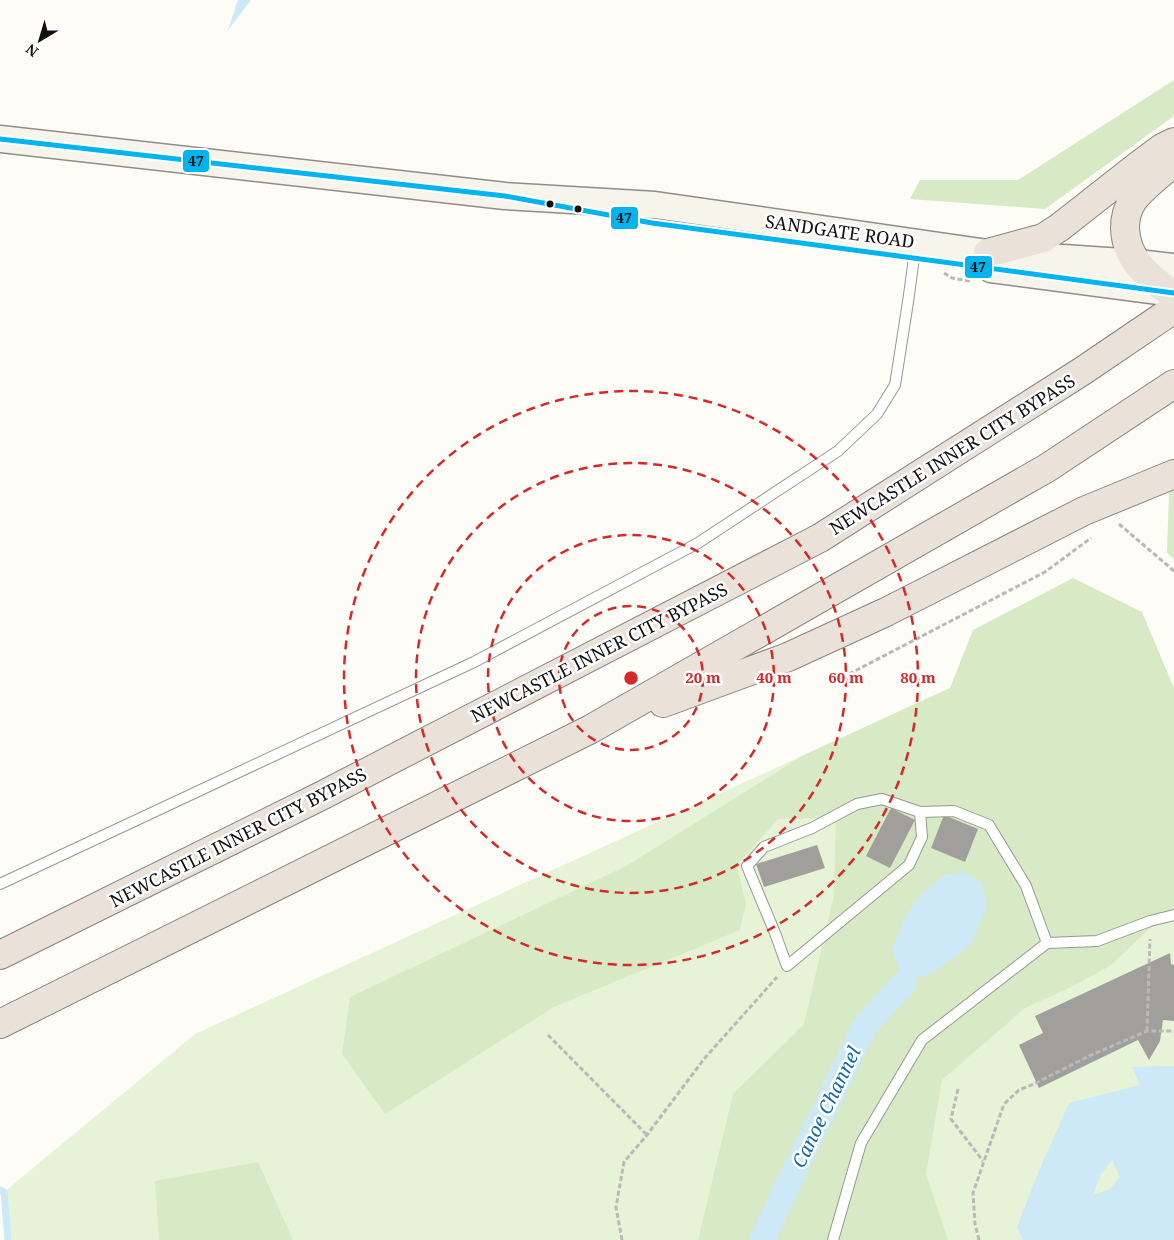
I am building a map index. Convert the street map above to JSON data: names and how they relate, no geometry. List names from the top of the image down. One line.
{"streets":{"highway":["NEWCASTLE INNER CITY BYPASS"],"main road":["SANDGATE ROAD"]},"crossings":[["SANDGATE ROAD","NEWCASTLE INNER CITY BYPASS"]],"water":["Canoe Channel"],"lines":["transit line 47"],"north":"bottom left","rings":["20 m","40 m","60 m","80 m"]}
